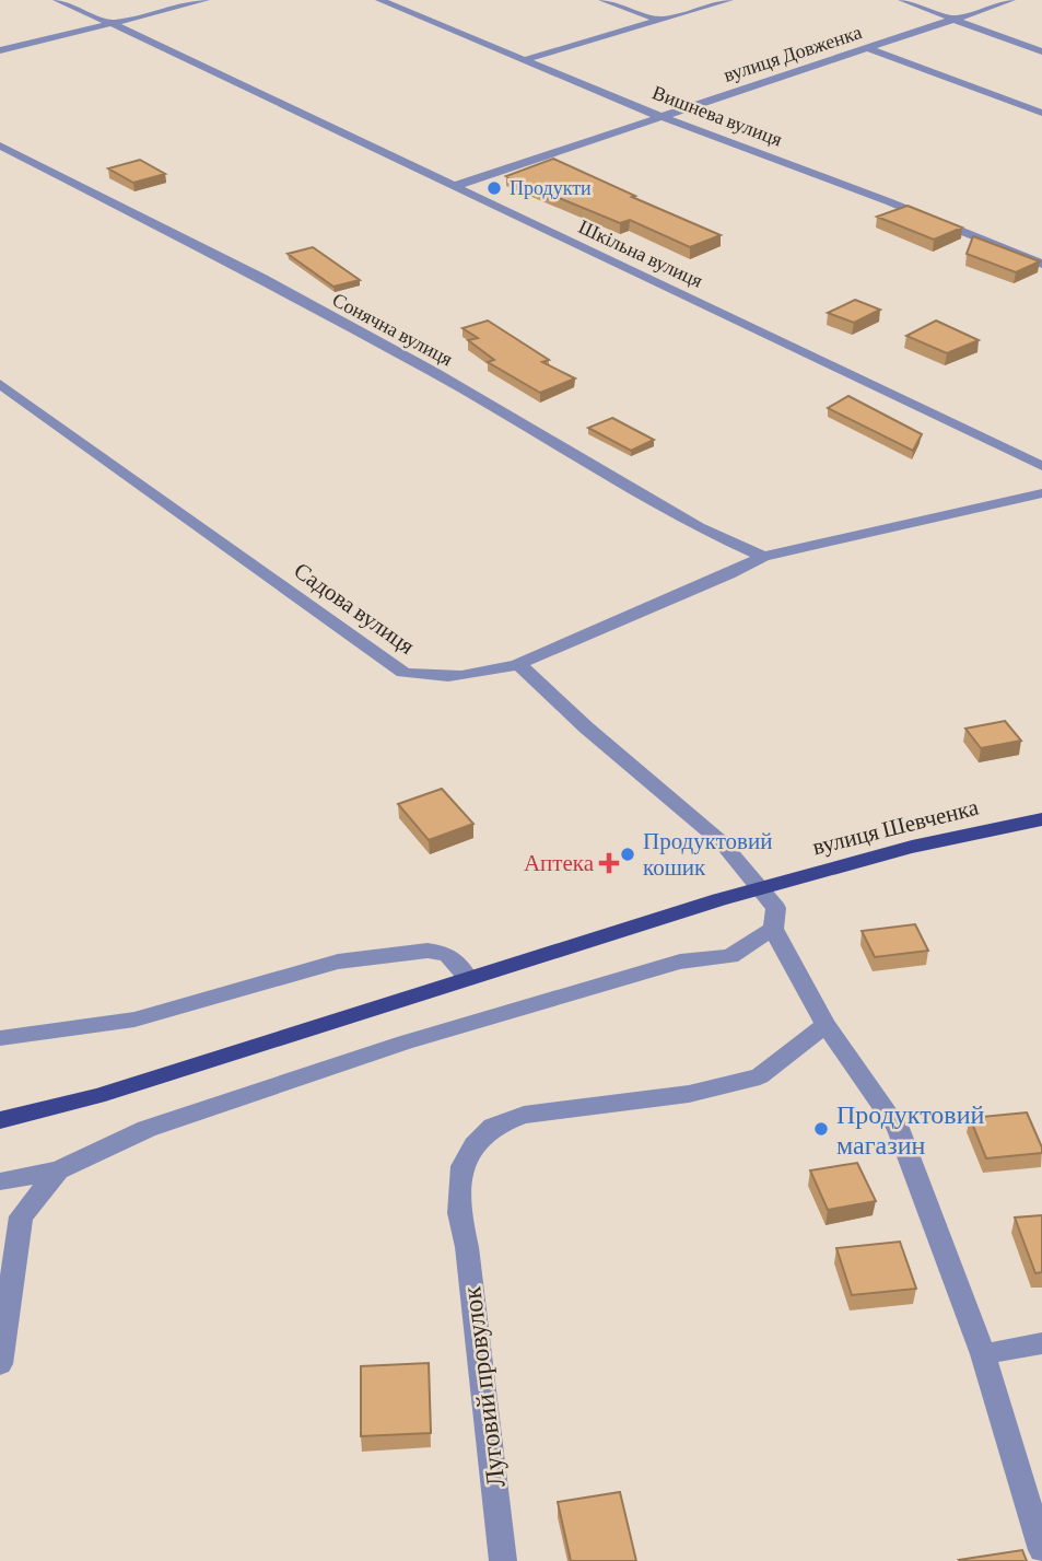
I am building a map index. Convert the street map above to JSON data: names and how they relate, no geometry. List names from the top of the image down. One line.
{"streets":{"main road":["вулиця Шевченка"],"street":["вулиця Довженка","Вишнева вулиця","Шкільна вулиця","Сонячна вулиця","Садова вулиця","Луговий провулок"]},"crossings":[["вулиця Довженка","Вишнева вулиця"],["вулиця Довженка","Шкільна вулиця"],["Сонячна вулиця","Садова вулиця"]],"places":{"other":["Продукти","Продуктовий кошик","Продуктовий магазин"],"health":["Аптека"]}}
